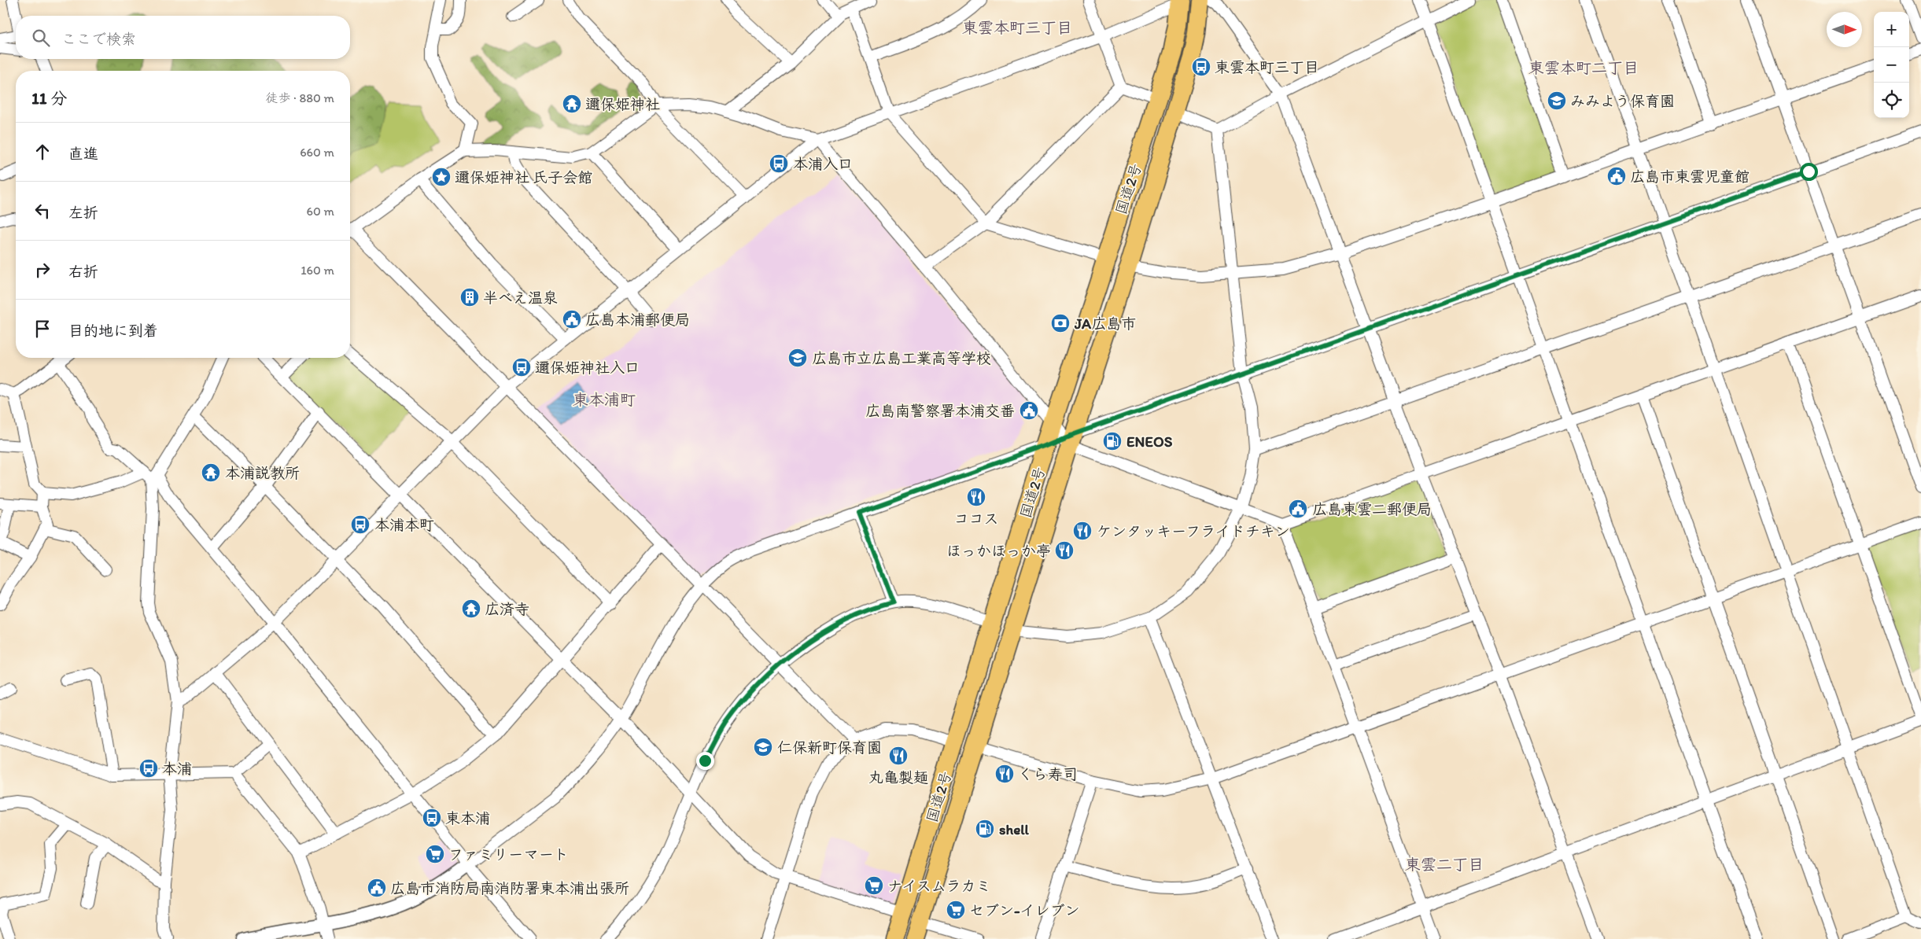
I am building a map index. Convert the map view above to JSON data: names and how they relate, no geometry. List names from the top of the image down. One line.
{"streets":{"highway":["国道2号"]},"districts":["東雲本町三丁目","東雲本町二丁目","東本浦町","東雲二丁目"],"places":{"bus stop":["東雲本町三丁目","本浦入口","邇保姫神社入口","本浦本町","本浦","東本浦"],"school or university":["みみよう保育園","広島市立広島工業高等学校","仁保新町保育園"],"temple":["邇保姫神社","本浦説教所","広済寺"],"public building":["広島市東雲児童館","広島本浦郵便局","広島南警察署本浦交番","広島東雲二郵便局","広島市消防局南消防署東本浦出張所"],"place":["邇保姫神社 氏子会館"],"building":["半べえ温泉"],"bank":["JA広島市"],"fuel station":["ENEOS","shell"],"restaurant":["ココス","ケンタッキーフライドチキン","ほっかほっか亭","丸亀製麺","くら寿司"],"supermarket":["ファミリーマート","ナイスムラカミ","セブン-イレブン"]},"north":"right","page":{"map_buttons":["+","−"],"search":"ここで検索","heading":["11 分","徒歩 · 880 m"],"list":[["直進","660 m"],["左折","60 m"],["右折","160 m"],"目的地に到着"]}}
